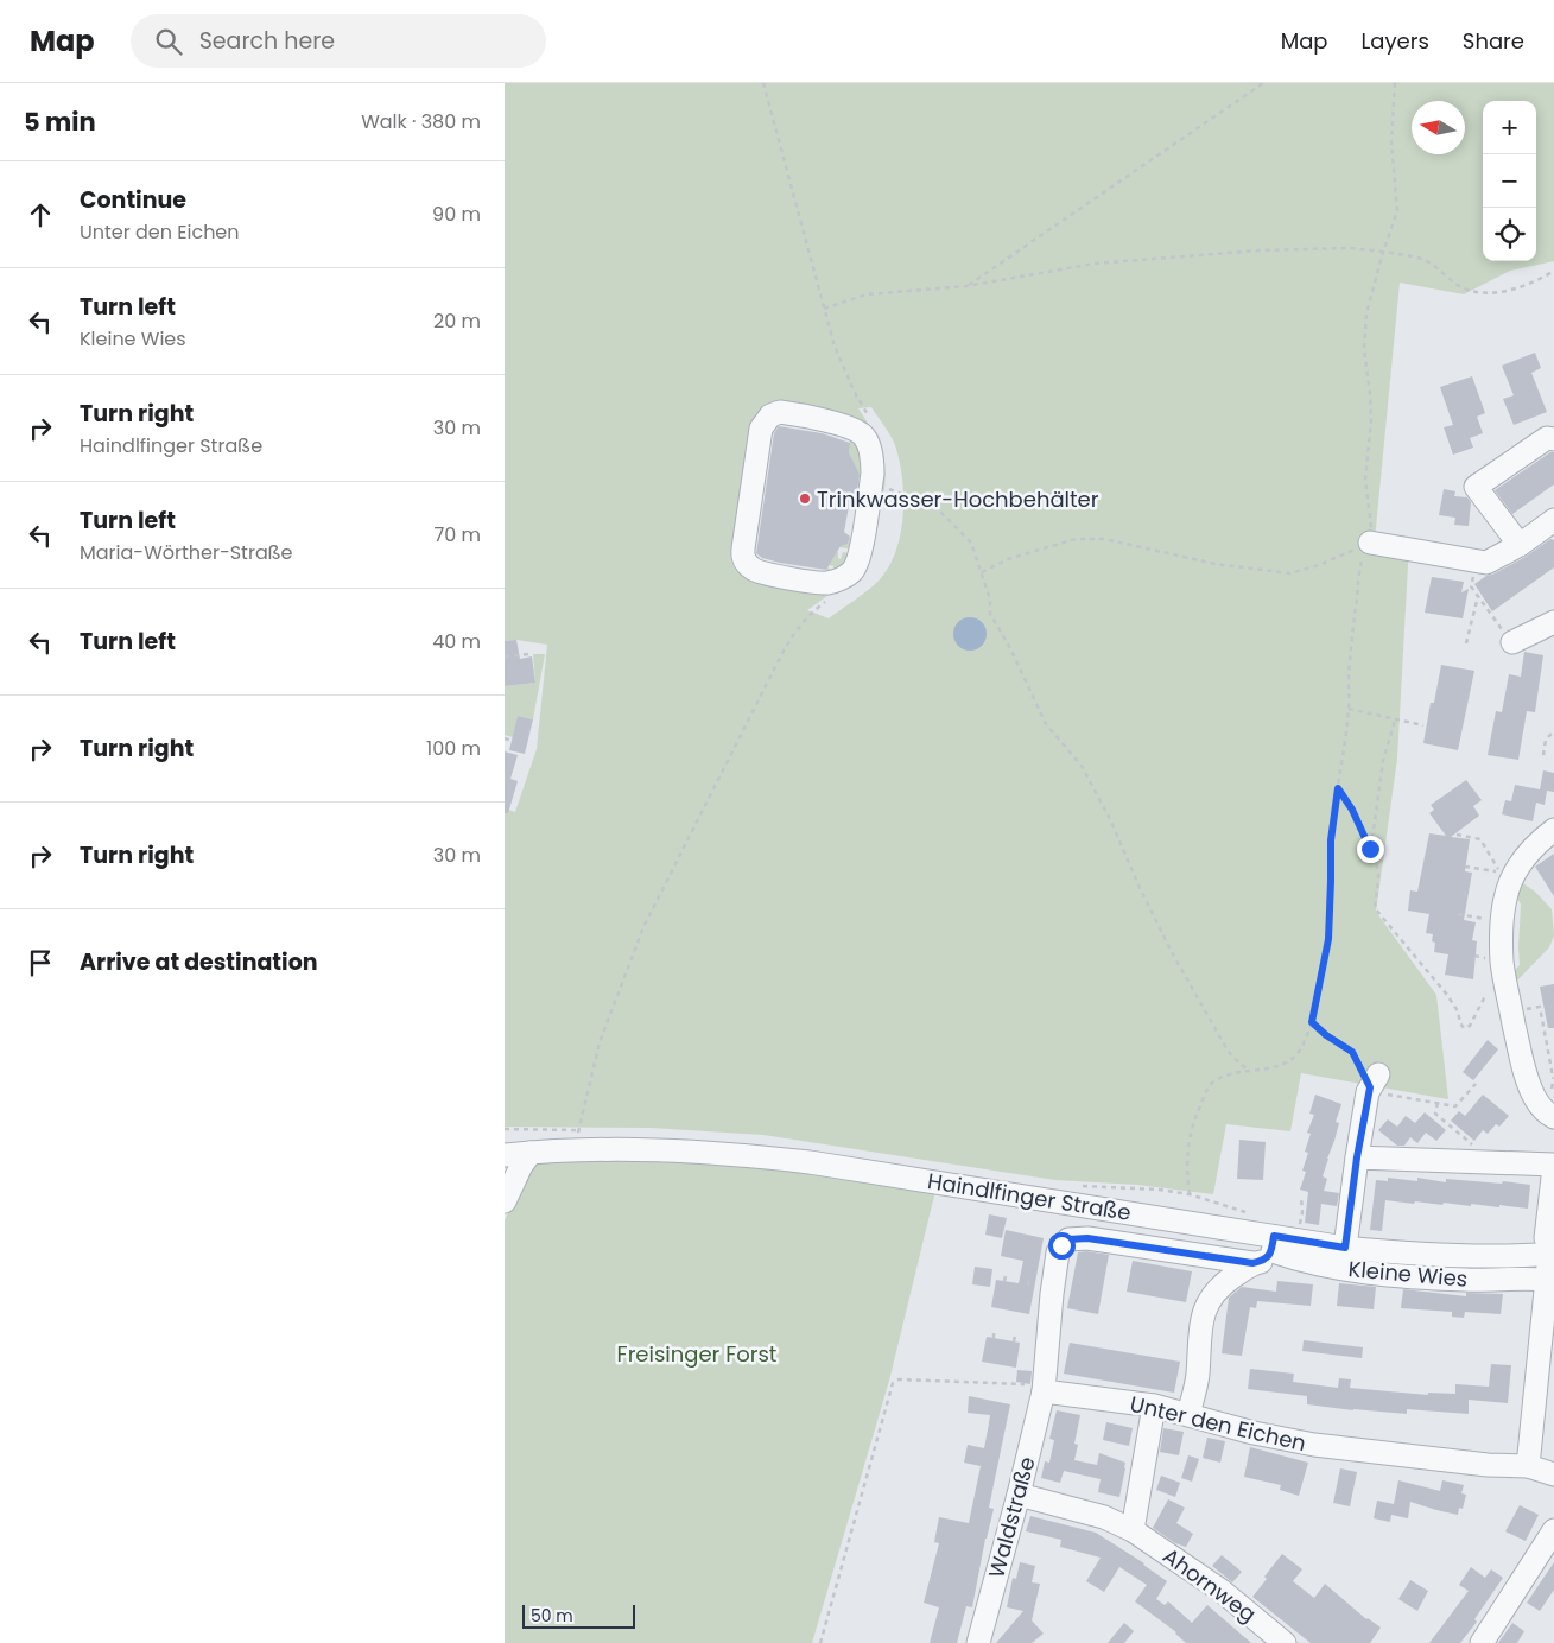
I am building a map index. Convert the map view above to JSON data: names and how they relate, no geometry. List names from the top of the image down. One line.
{"streets":{"street":["Haindlfinger Straße","Kleine Wies","Unter den Eichen","Waldstraße","Ahornweg"]},"crossings":[["Haindlfinger Straße","Kleine Wies"],["Unter den Eichen","Waldstraße"],["Waldstraße","Ahornweg"]],"parks":["Freisinger Forst"],"places":["Trinkwasser-Hochbehälter"],"scale_bar":"50 m","north":"left","page":{"header":"Map","search":"Search here","nav":["Map","Layers","Share"],"heading":["5 min","Walk · 380 m"],"map_buttons":["+","−"],"list":[["Continue","Unter den Eichen","90 m"],["Turn left","Kleine Wies","20 m"],["Turn right","Haindlfinger Straße","30 m"],["Turn left","Maria-Wörther-Straße","70 m"],["Turn left","40 m"],["Turn right","100 m"],["Turn right","30 m"],"Arrive at destination"],"scale":"50 m"}}
